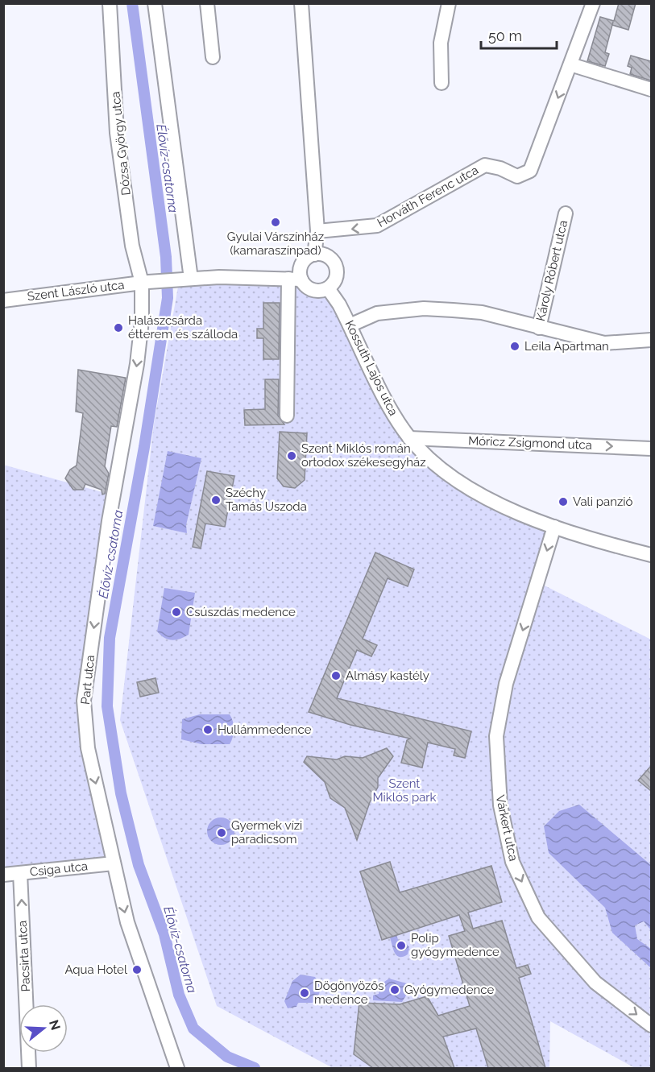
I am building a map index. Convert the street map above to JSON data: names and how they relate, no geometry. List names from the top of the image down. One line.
{"streets":{"street":["Dózsa György utca","Horváth Ferenc utca","Károly Róbert utca","Szent László utca","Kossuth Lajos utca","Móricz Zsigmond utca","Part utca","Várkert utca","Csiga utca","Pacsirta utca"]},"crossings":[["Dózsa György utca","Szent László utca"],["Dózsa György utca","Part utca"],["Károly Róbert utca","Kossuth Lajos utca"],["Szent László utca","Part utca"],["Kossuth Lajos utca","Móricz Zsigmond utca"],["Kossuth Lajos utca","Várkert utca"],["Part utca","Csiga utca"],["Csiga utca","Pacsirta utca"]],"one_way":["Horváth Ferenc utca","Móricz Zsigmond utca","Part utca","Várkert utca","Pacsirta utca"],"water":["Élővíz-csatorna"],"parks":["Szent Miklós park"],"places":["Gyulai Várszínház (kamaraszínpad)","Halászcsárda étterem és szálloda","Leila Apartman","Szent Miklós román ortodox székesegyház","Széchy Tamás Uszoda","Vali panzió","Csúszdás medence","Almásy kastély","Hullámmedence","Gyermek vízi paradicsom","Polip gyógymedence","Aqua Hotel","Gyógymedence","Dögönyözős medence"],"scale_bar":"50 m","north":"right"}
